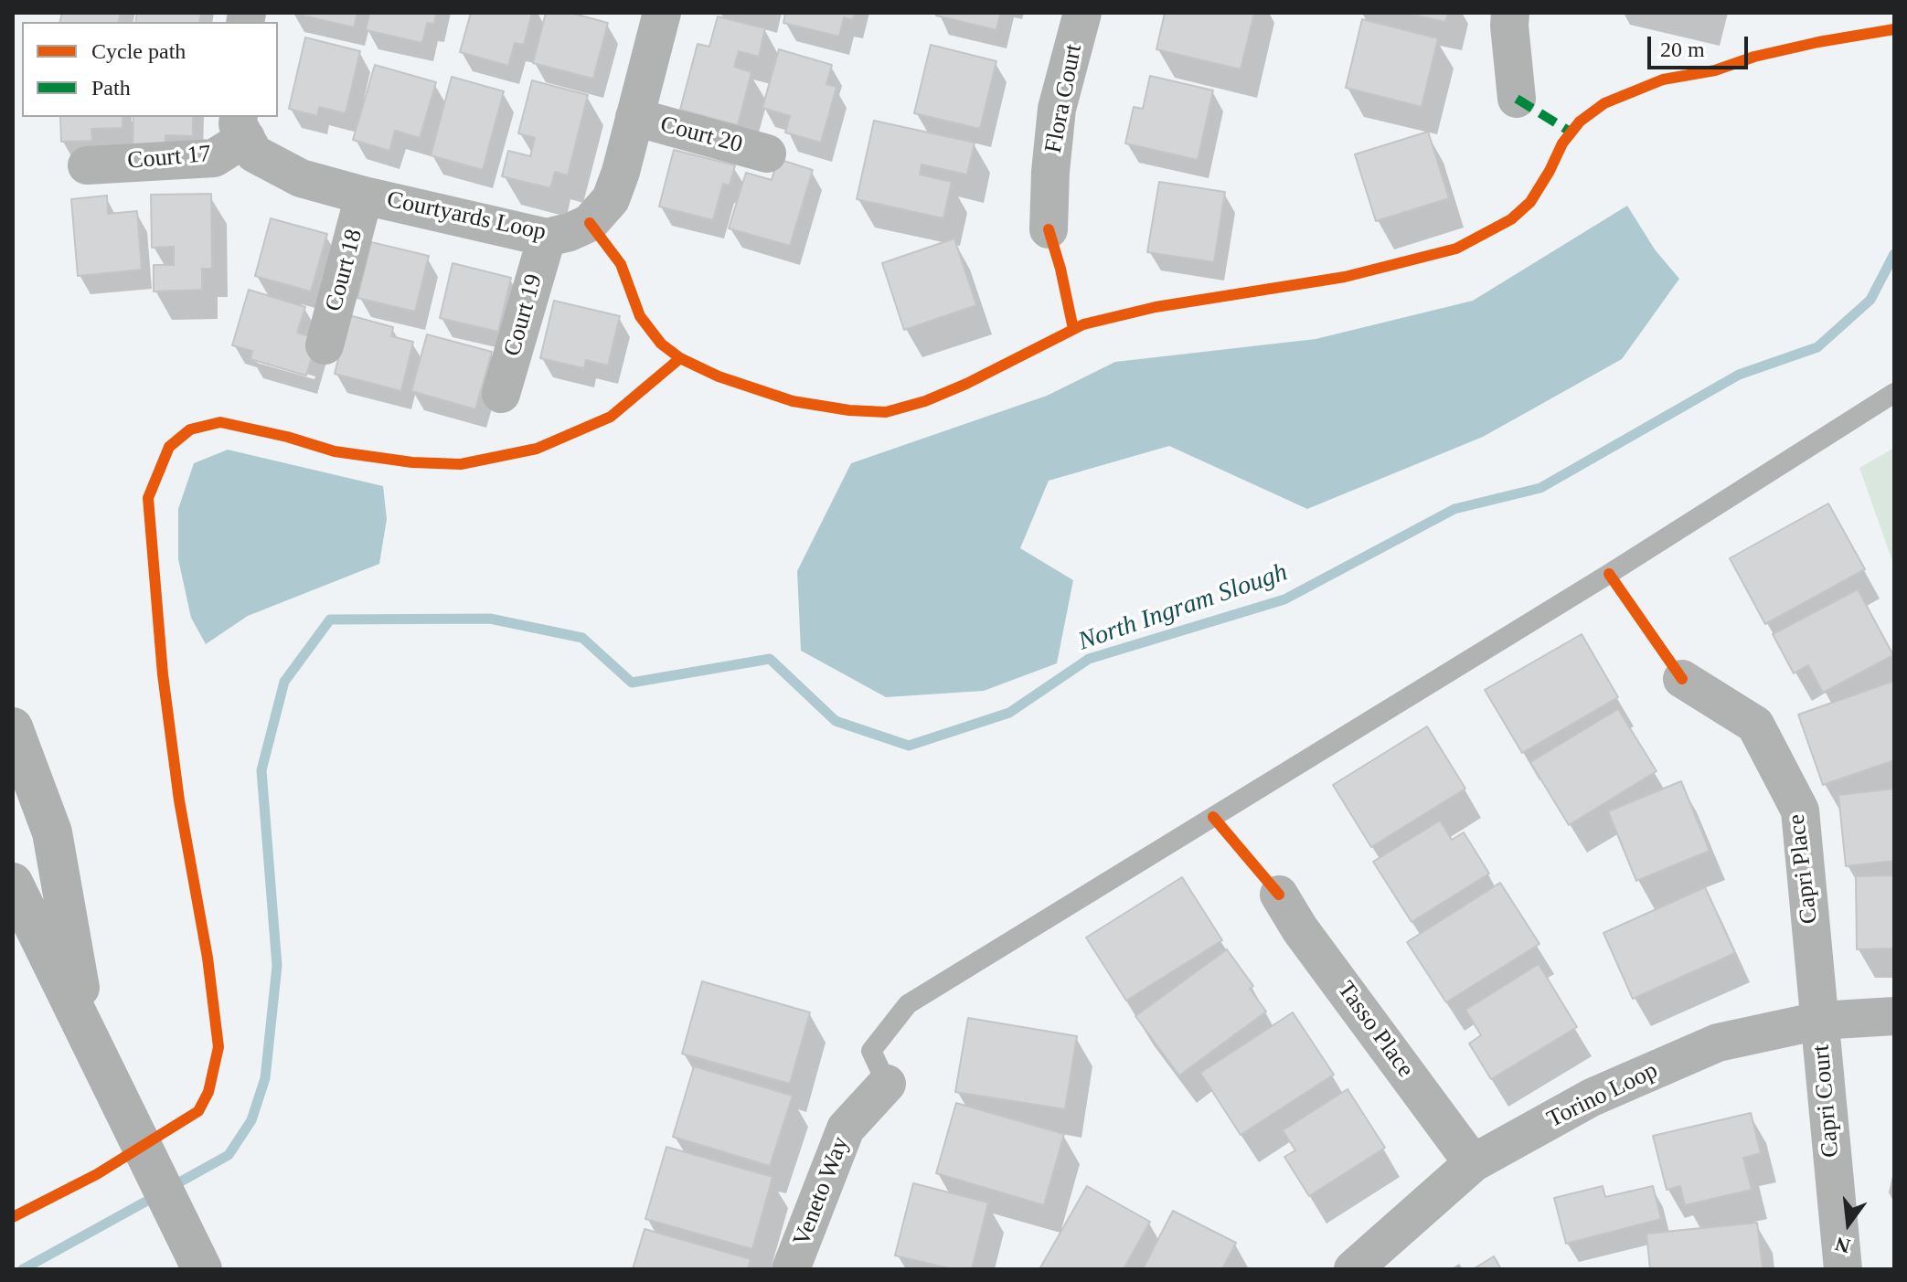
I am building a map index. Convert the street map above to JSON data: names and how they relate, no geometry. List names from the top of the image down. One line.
{"streets":{"street":["Flora Court","Court 20","Court 17","Courtyards Loop","Court 18","Court 19","Capri Place","Tasso Place","Torino Loop","Capri Court","Veneto Way"]},"crossings":[["Court 20","Courtyards Loop"],["Court 17","Courtyards Loop"],["Courtyards Loop","Court 18"],["Courtyards Loop","Court 19"],["Capri Place","Torino Loop"],["Capri Place","Capri Court"],["Tasso Place","Torino Loop"],["Torino Loop","Capri Court"]],"water":["North Ingram Slough"],"legend":["Cycle path","Path"],"scale_bar":"20 m","north":"bottom"}
